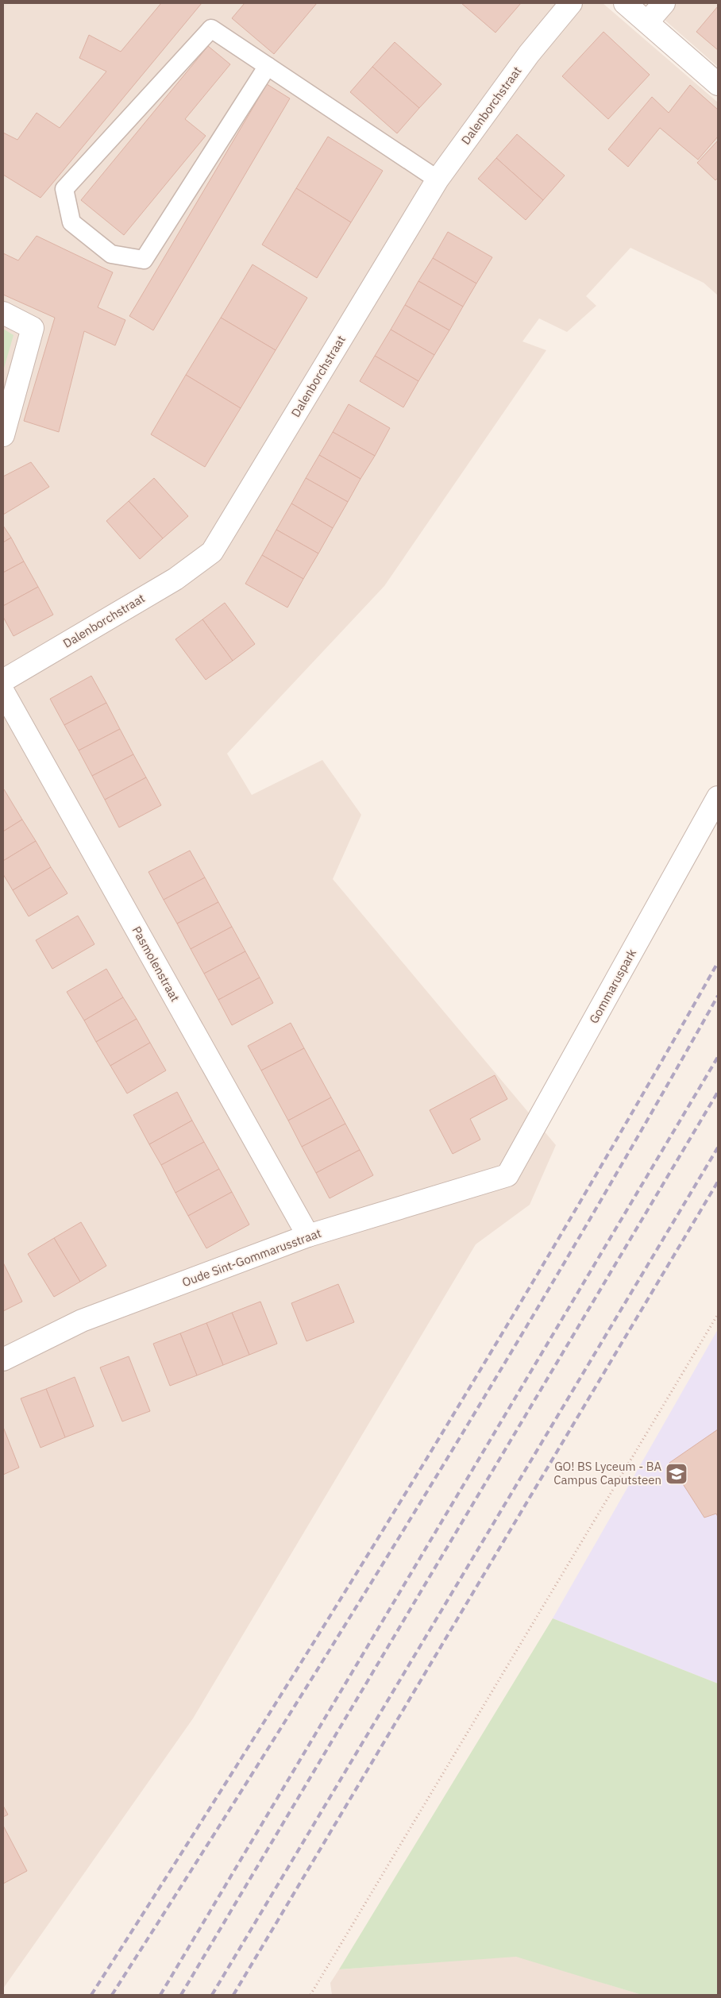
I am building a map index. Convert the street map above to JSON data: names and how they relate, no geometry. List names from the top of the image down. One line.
{"streets":{"street":["Dalenborchstraat","Pasmolenstraat","Gommaruspark","Oude Sint-Gommarusstraat"]},"crossings":[["Pasmolenstraat","Oude Sint-Gommarusstraat"],["Gommaruspark","Oude Sint-Gommarusstraat"]],"places":{"school or university":["GO! BS Lyceum - BA Campus Caputsteen"]}}
